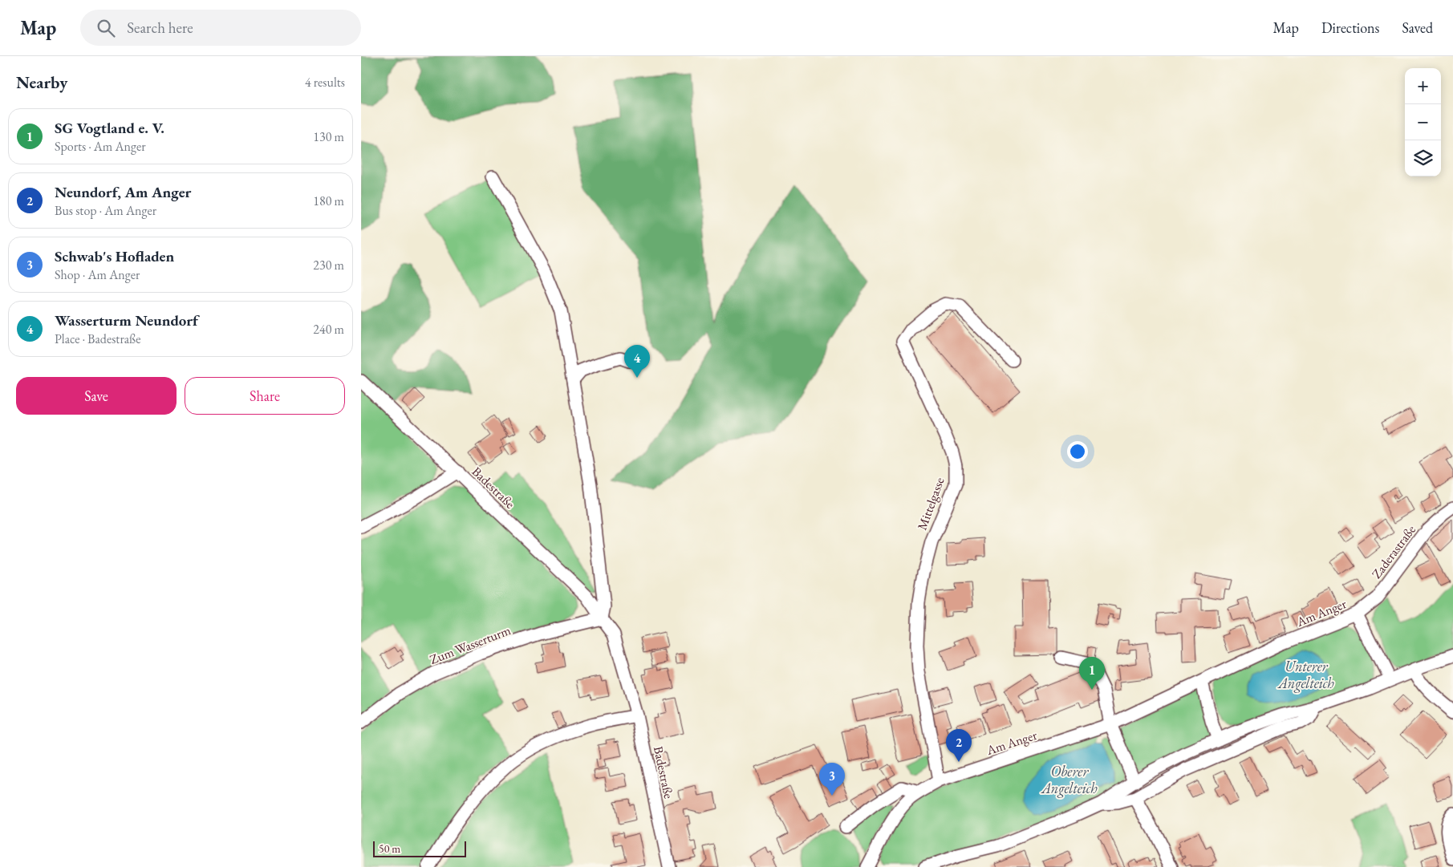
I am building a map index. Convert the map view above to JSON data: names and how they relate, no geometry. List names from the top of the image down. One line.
{"streets":{"street":["Badestraße","Mittelgasse","Zaderastraße","Am Anger","Zum Wasserturm"]},"crossings":[["Badestraße","Zum Wasserturm"],["Mittelgasse","Am Anger"],["Zaderastraße","Am Anger"]],"water":["Unterer Angelteich","Oberer Angelteich"],"scale_bar":"50 m","page":{"header":"Map","search":"Search here","nav":["Map","Directions","Saved"],"heading":["Nearby","4 results"],"map_buttons":["+","−"],"list":[{"mark":"1","name":"SG Vogtland e. V.","note":"Sports · Am Anger","value":"130 m"},{"mark":"2","name":"Neundorf, Am Anger","note":"Bus stop · Am Anger","value":"180 m"},{"mark":"3","name":"Schwab's Hofladen","note":"Shop · Am Anger","value":"230 m"},{"mark":"4","name":"Wasserturm Neundorf","note":"Place · Badestraße","value":"240 m"}],"pins":["4","1","2","3"],"buttons":["Save","Share"],"scale":"50 m"}}
